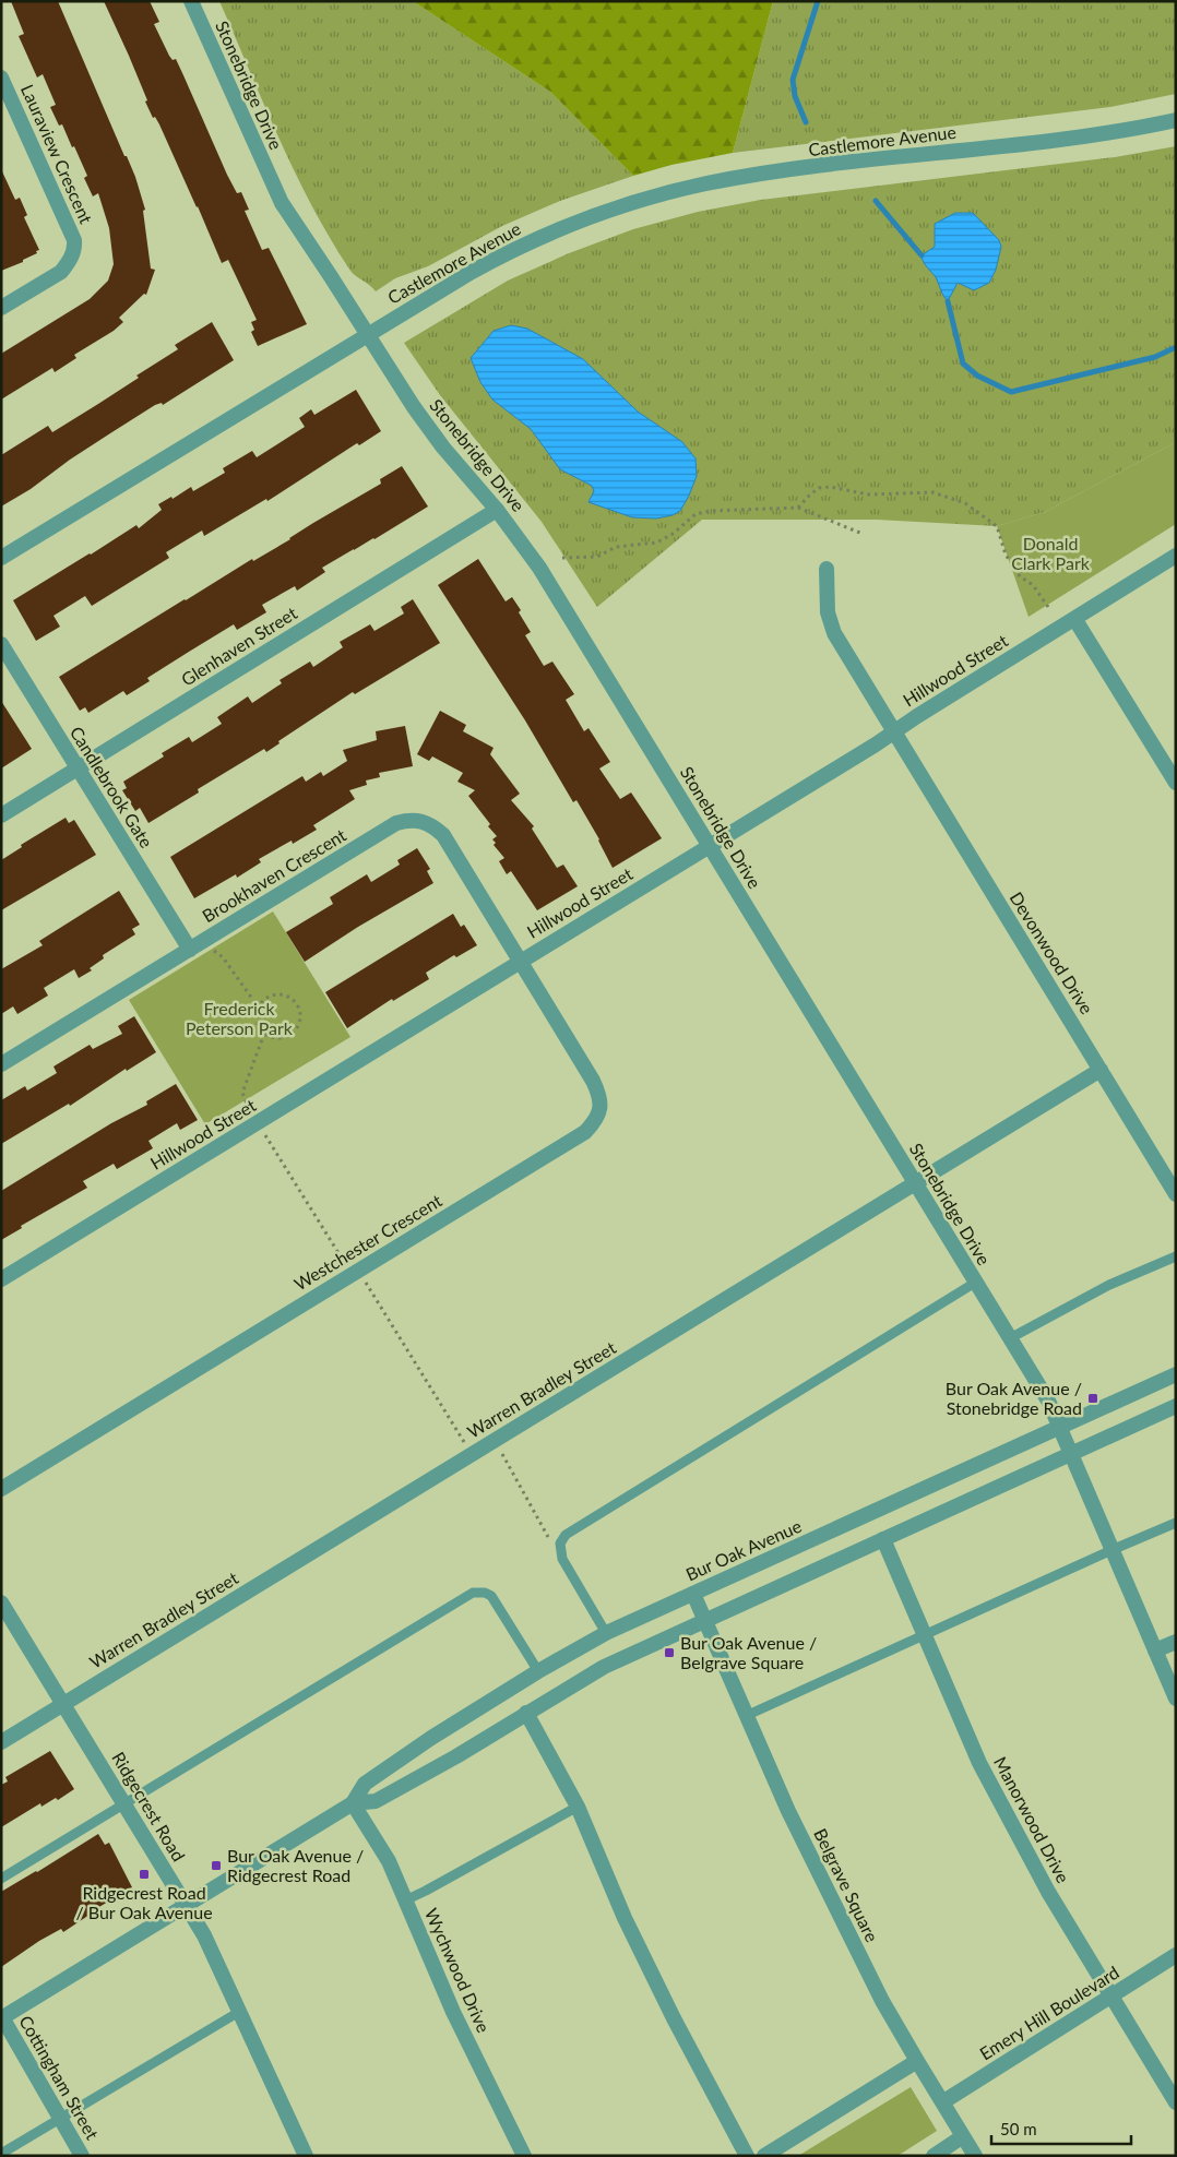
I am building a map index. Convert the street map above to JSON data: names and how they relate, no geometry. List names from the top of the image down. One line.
{"streets":{"street":["Stonebridge Drive","Castlemore Avenue","Lauraview Crescent","Glenhaven Street","Hillwood Street","Candlebrook Gate","Brookhaven Crescent","Devonwood Drive","Westchester Crescent","Warren Bradley Street","Bur Oak Avenue","Ridgecrest Road","Manorwood Drive","Belgrave Square","Wychwood Drive","Emery Hill Boulevard","Cottingham Street"]},"crossings":[["Stonebridge Drive","Castlemore Avenue"],["Stonebridge Drive","Glenhaven Street"],["Stonebridge Drive","Hillwood Street"],["Stonebridge Drive","Warren Bradley Street"],["Stonebridge Drive","Bur Oak Avenue"],["Glenhaven Street","Candlebrook Gate"],["Hillwood Street","Brookhaven Crescent"],["Hillwood Street","Devonwood Drive"],["Hillwood Street","Westchester Crescent"],["Candlebrook Gate","Brookhaven Crescent"],["Brookhaven Crescent","Westchester Crescent"],["Devonwood Drive","Warren Bradley Street"],["Warren Bradley Street","Ridgecrest Road"],["Bur Oak Avenue","Ridgecrest Road"],["Bur Oak Avenue","Manorwood Drive"],["Bur Oak Avenue","Belgrave Square"],["Bur Oak Avenue","Wychwood Drive"],["Bur Oak Avenue","Cottingham Street"],["Manorwood Drive","Emery Hill Boulevard"],["Belgrave Square","Emery Hill Boulevard"]],"parks":["Donald Clark Park","Frederick Peterson Park"],"places":{"transit":["Bur Oak Avenue / Stonebridge Road","Bur Oak Avenue / Belgrave Square","Bur Oak Avenue / Ridgecrest Road","Ridgecrest Road / Bur Oak Avenue"]},"scale_bar":"50 m"}
